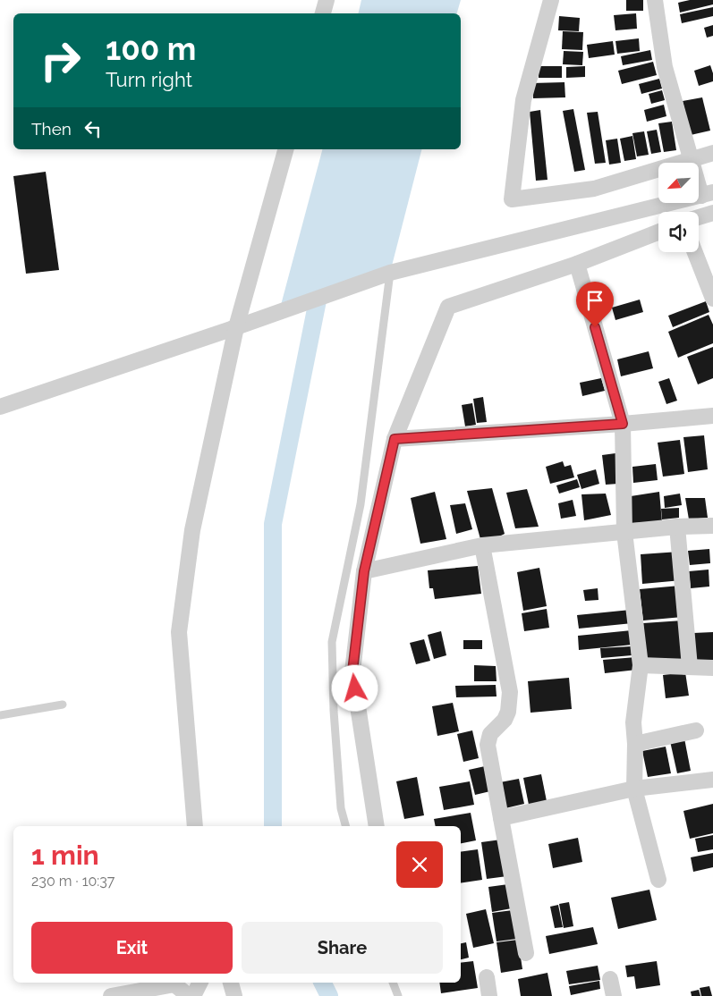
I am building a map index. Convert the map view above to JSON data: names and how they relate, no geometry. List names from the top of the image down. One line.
{"north":"bottom left","page":{"turn":["100 m","Turn right"],"then":"Then","heading":["1 min","230 m · 10:37"],"buttons":["Exit","Share"]}}
